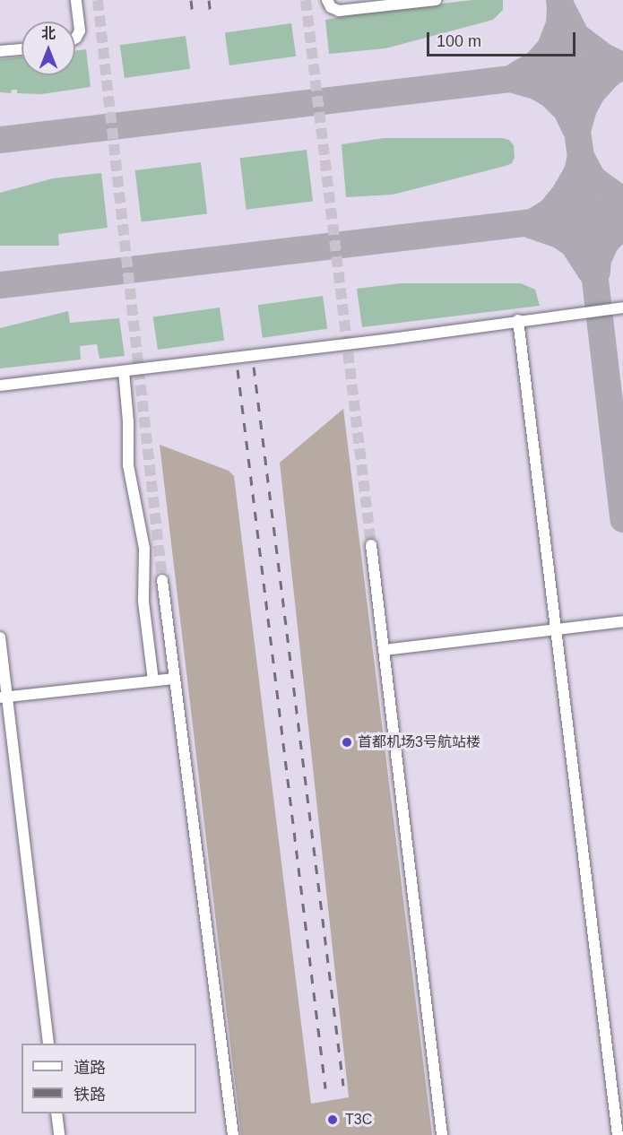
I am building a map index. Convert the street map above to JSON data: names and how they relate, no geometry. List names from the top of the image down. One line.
{"places":["首都机场3号航站楼","T3C"],"legend":["道路","铁路"],"scale_bar":"100 m","north":"top"}
